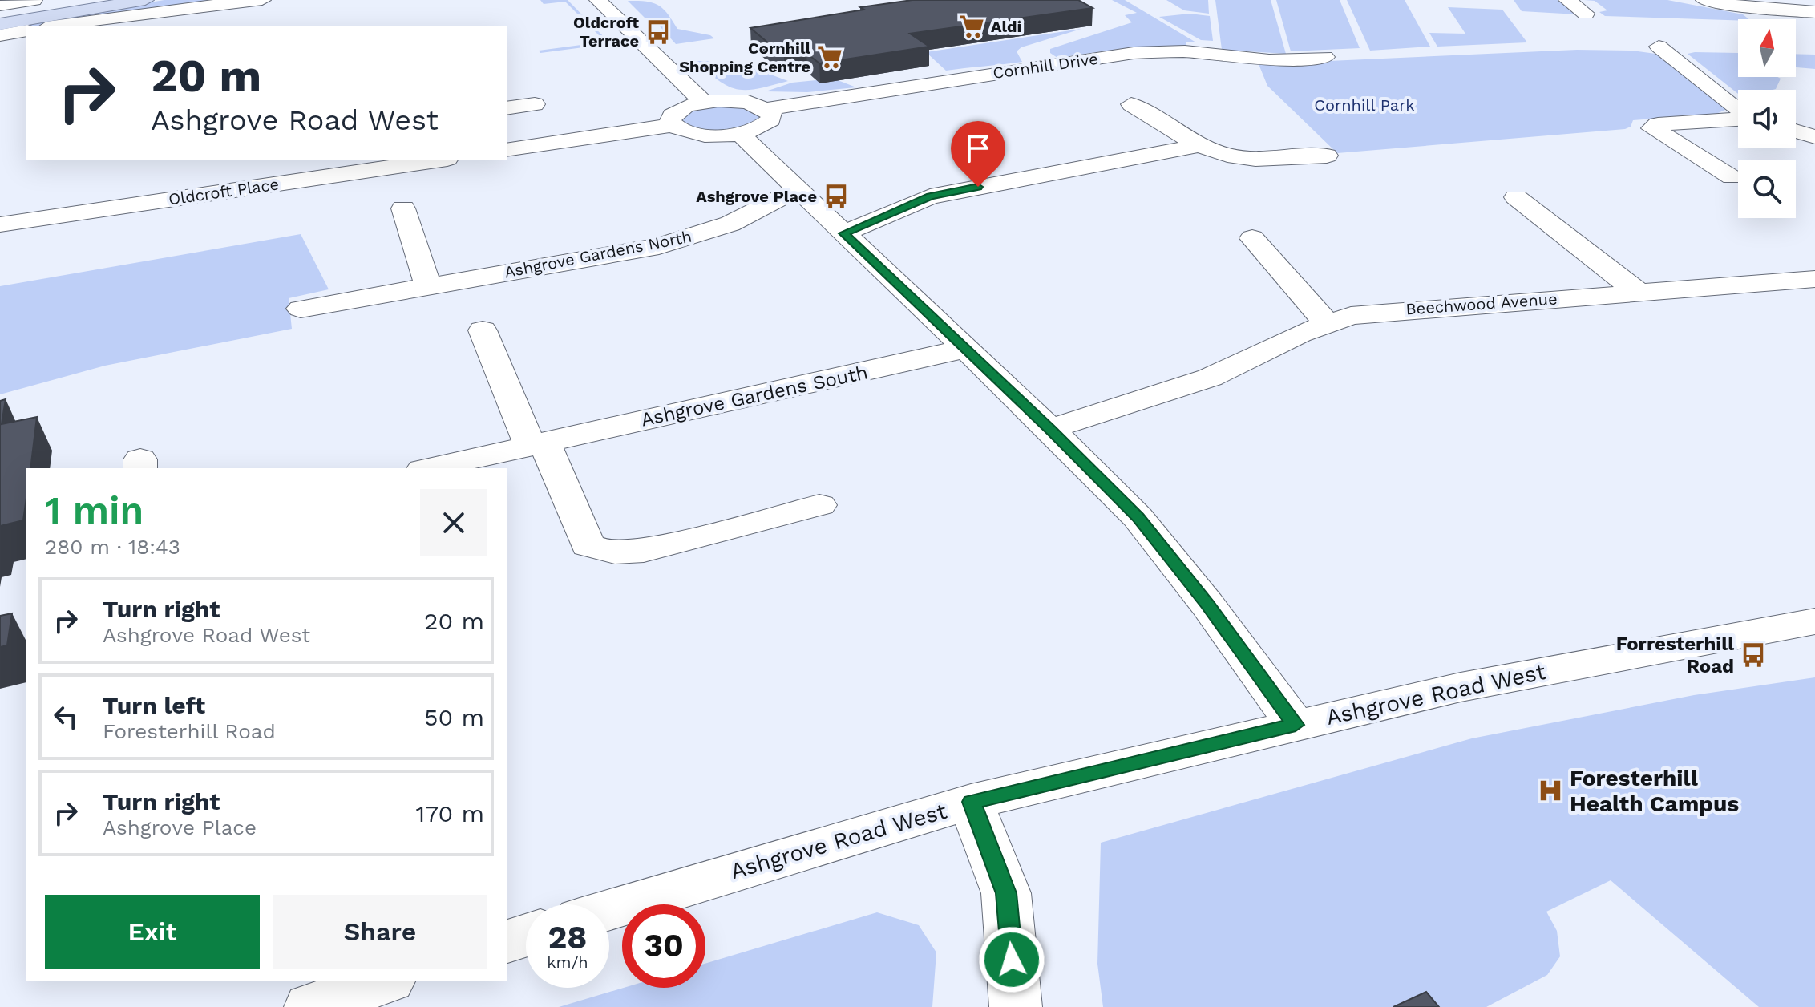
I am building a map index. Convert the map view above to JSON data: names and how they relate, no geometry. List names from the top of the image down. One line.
{"streets":{"street":["Cornhill Drive","Oldcroft Place","Ashgrove Gardens North","Beechwood Avenue","Ashgrove Gardens South","Ashgrove Road West"]},"parks":["Cornhill Park"],"places":{"supermarket":["Aldi","Cornhill Shopping Centre"],"bus stop":["Oldcroft Terrace","Ashgrove Place","Forresterhill Road"],"hospital":["Foresterhill Health Campus"]},"north":"top","page":{"turn":["20 m","Ashgrove Road West"],"heading":["1 min","280 m · 18:43"],"list":[{"name":"Turn right","note":"Ashgrove Road West","value":"20 m"},{"name":"Turn left","note":"Foresterhill Road","value":"50 m"},{"name":"Turn right","note":"Ashgrove Place","value":"170 m"}],"buttons":["Exit","Share"],"speed":"28 km/h","limit":"30"}}
